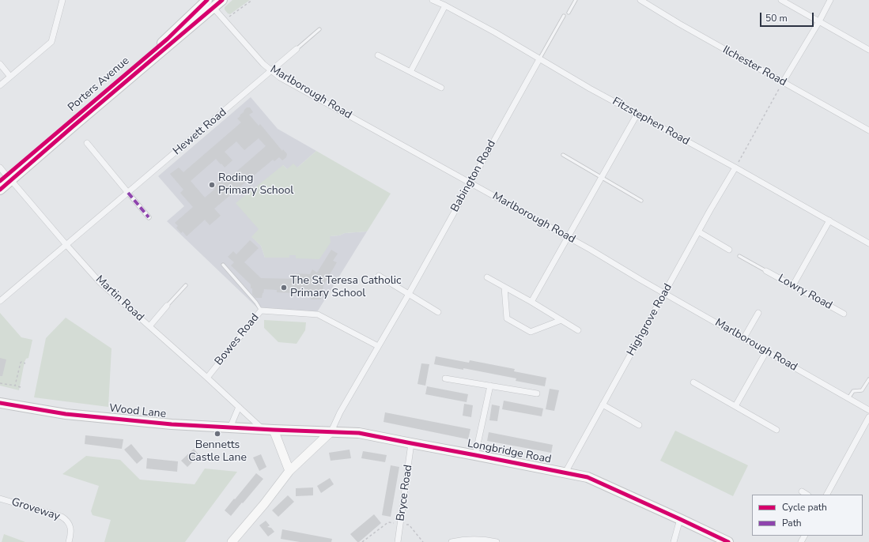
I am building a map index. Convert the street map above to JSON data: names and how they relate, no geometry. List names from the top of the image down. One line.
{"streets":{"main road":["Porters Avenue","Wood Lane","Longbridge Road"],"street":["Ilchester Road","Marlborough Road","Fitzstephen Road","Hewett Road","Babington Road","Lowry Road","Martin Road","Highgrove Road","Bowes Road","Bryce Road","Groveway"]},"crossings":[["Porters Avenue","Marlborough Road"],["Porters Avenue","Martin Road"],["Marlborough Road","Hewett Road"],["Marlborough Road","Babington Road"],["Marlborough Road","Highgrove Road"],["Fitzstephen Road","Babington Road"],["Fitzstephen Road","Highgrove Road"],["Hewett Road","Martin Road"],["Babington Road","Bowes Road"],["Babington Road","Longbridge Road"],["Martin Road","Bowes Road"],["Martin Road","Wood Lane"],["Highgrove Road","Longbridge Road"],["Wood Lane","Longbridge Road"],["Longbridge Road","Bryce Road"]],"places":["Roding Primary School","The St Teresa Catholic Primary School","Bennetts Castle Lane"],"legend":["Cycle path","Path"],"scale_bar":"50 m"}
